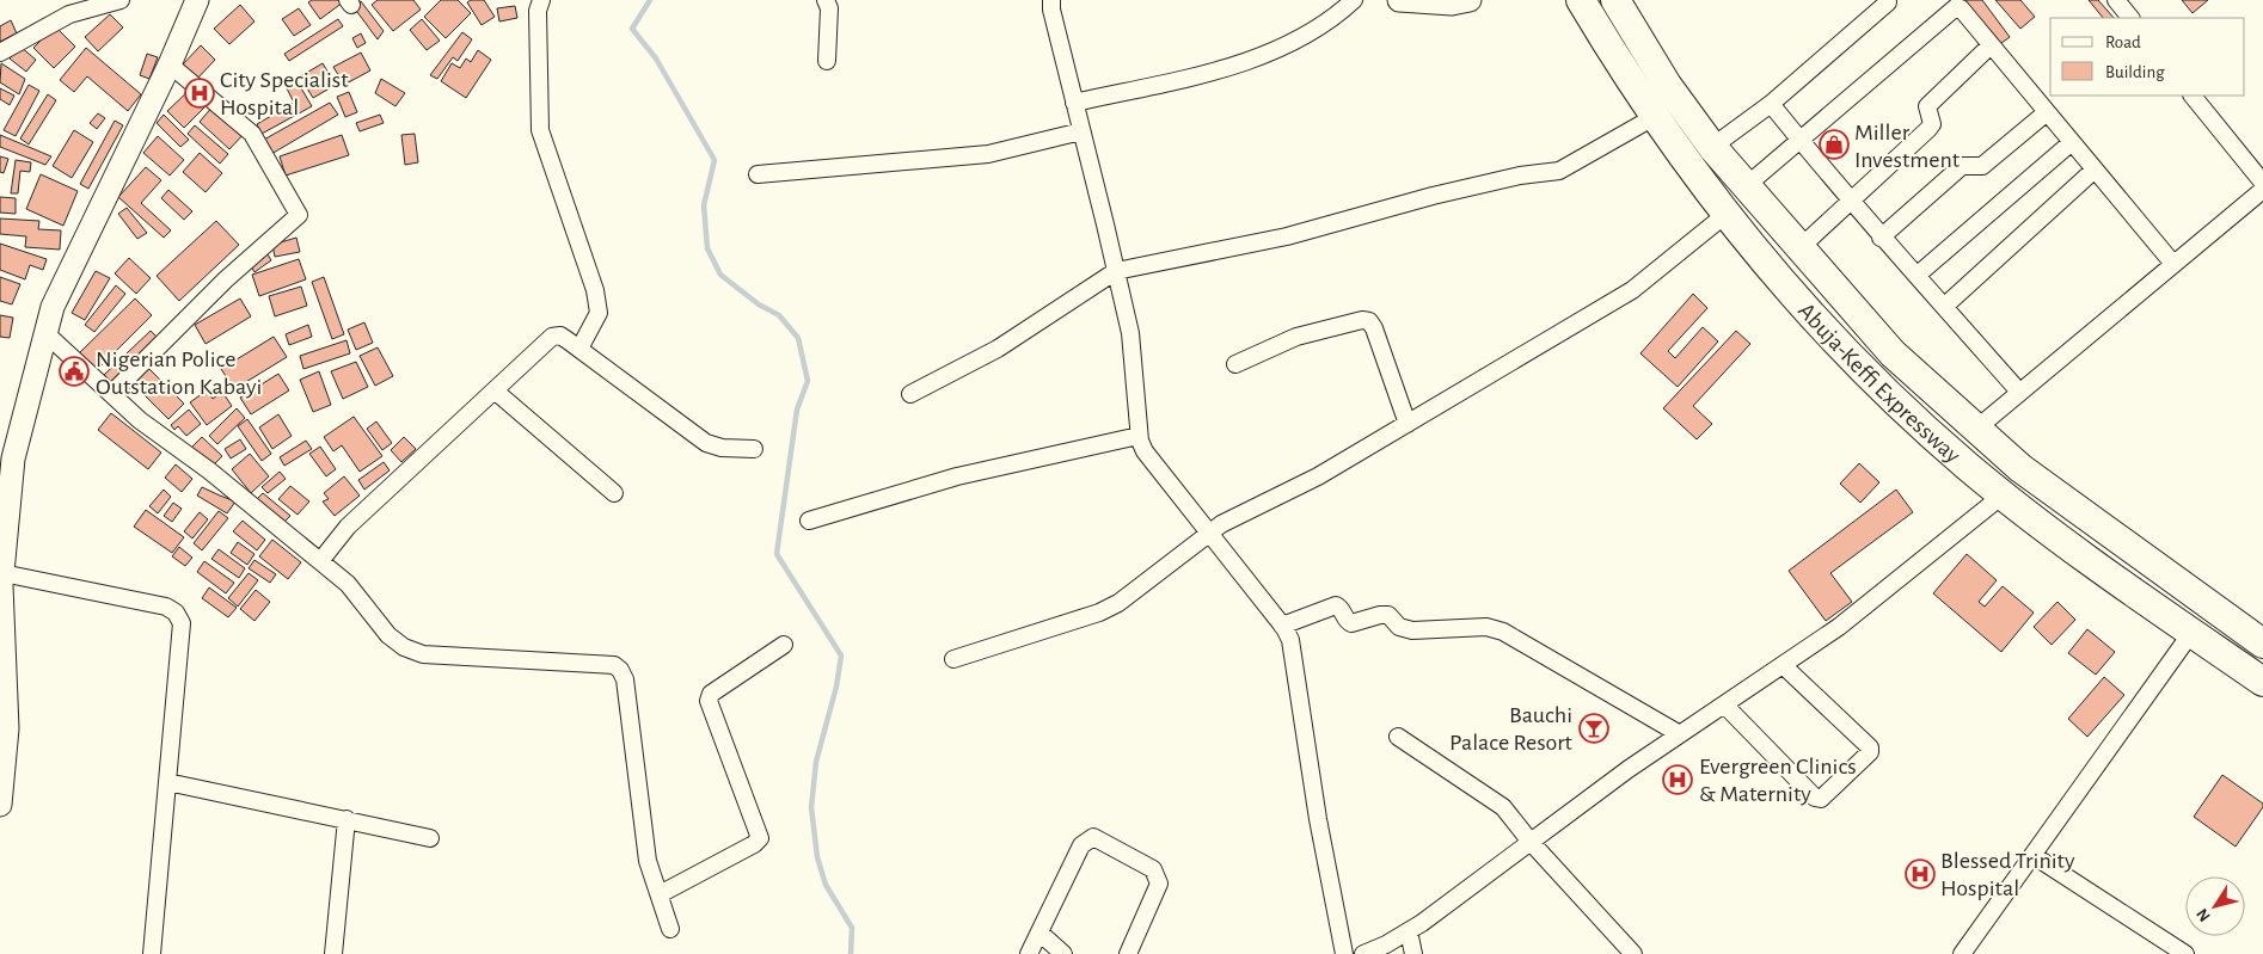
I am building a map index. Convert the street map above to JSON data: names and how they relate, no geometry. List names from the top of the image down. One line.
{"streets":{"highway":["Abuja-Keffi Expressway"]},"places":{"hospital":["City Specialist Hospital","Evergreen Clinics & Maternity","Blessed Trinity Hospital"],"shop":["Miller Investment"],"public building":["Nigerian Police Outstation Kabayi"],"bar":["Bauchi Palace Resort"]},"legend":["Road","Building"],"north":"bottom left"}
